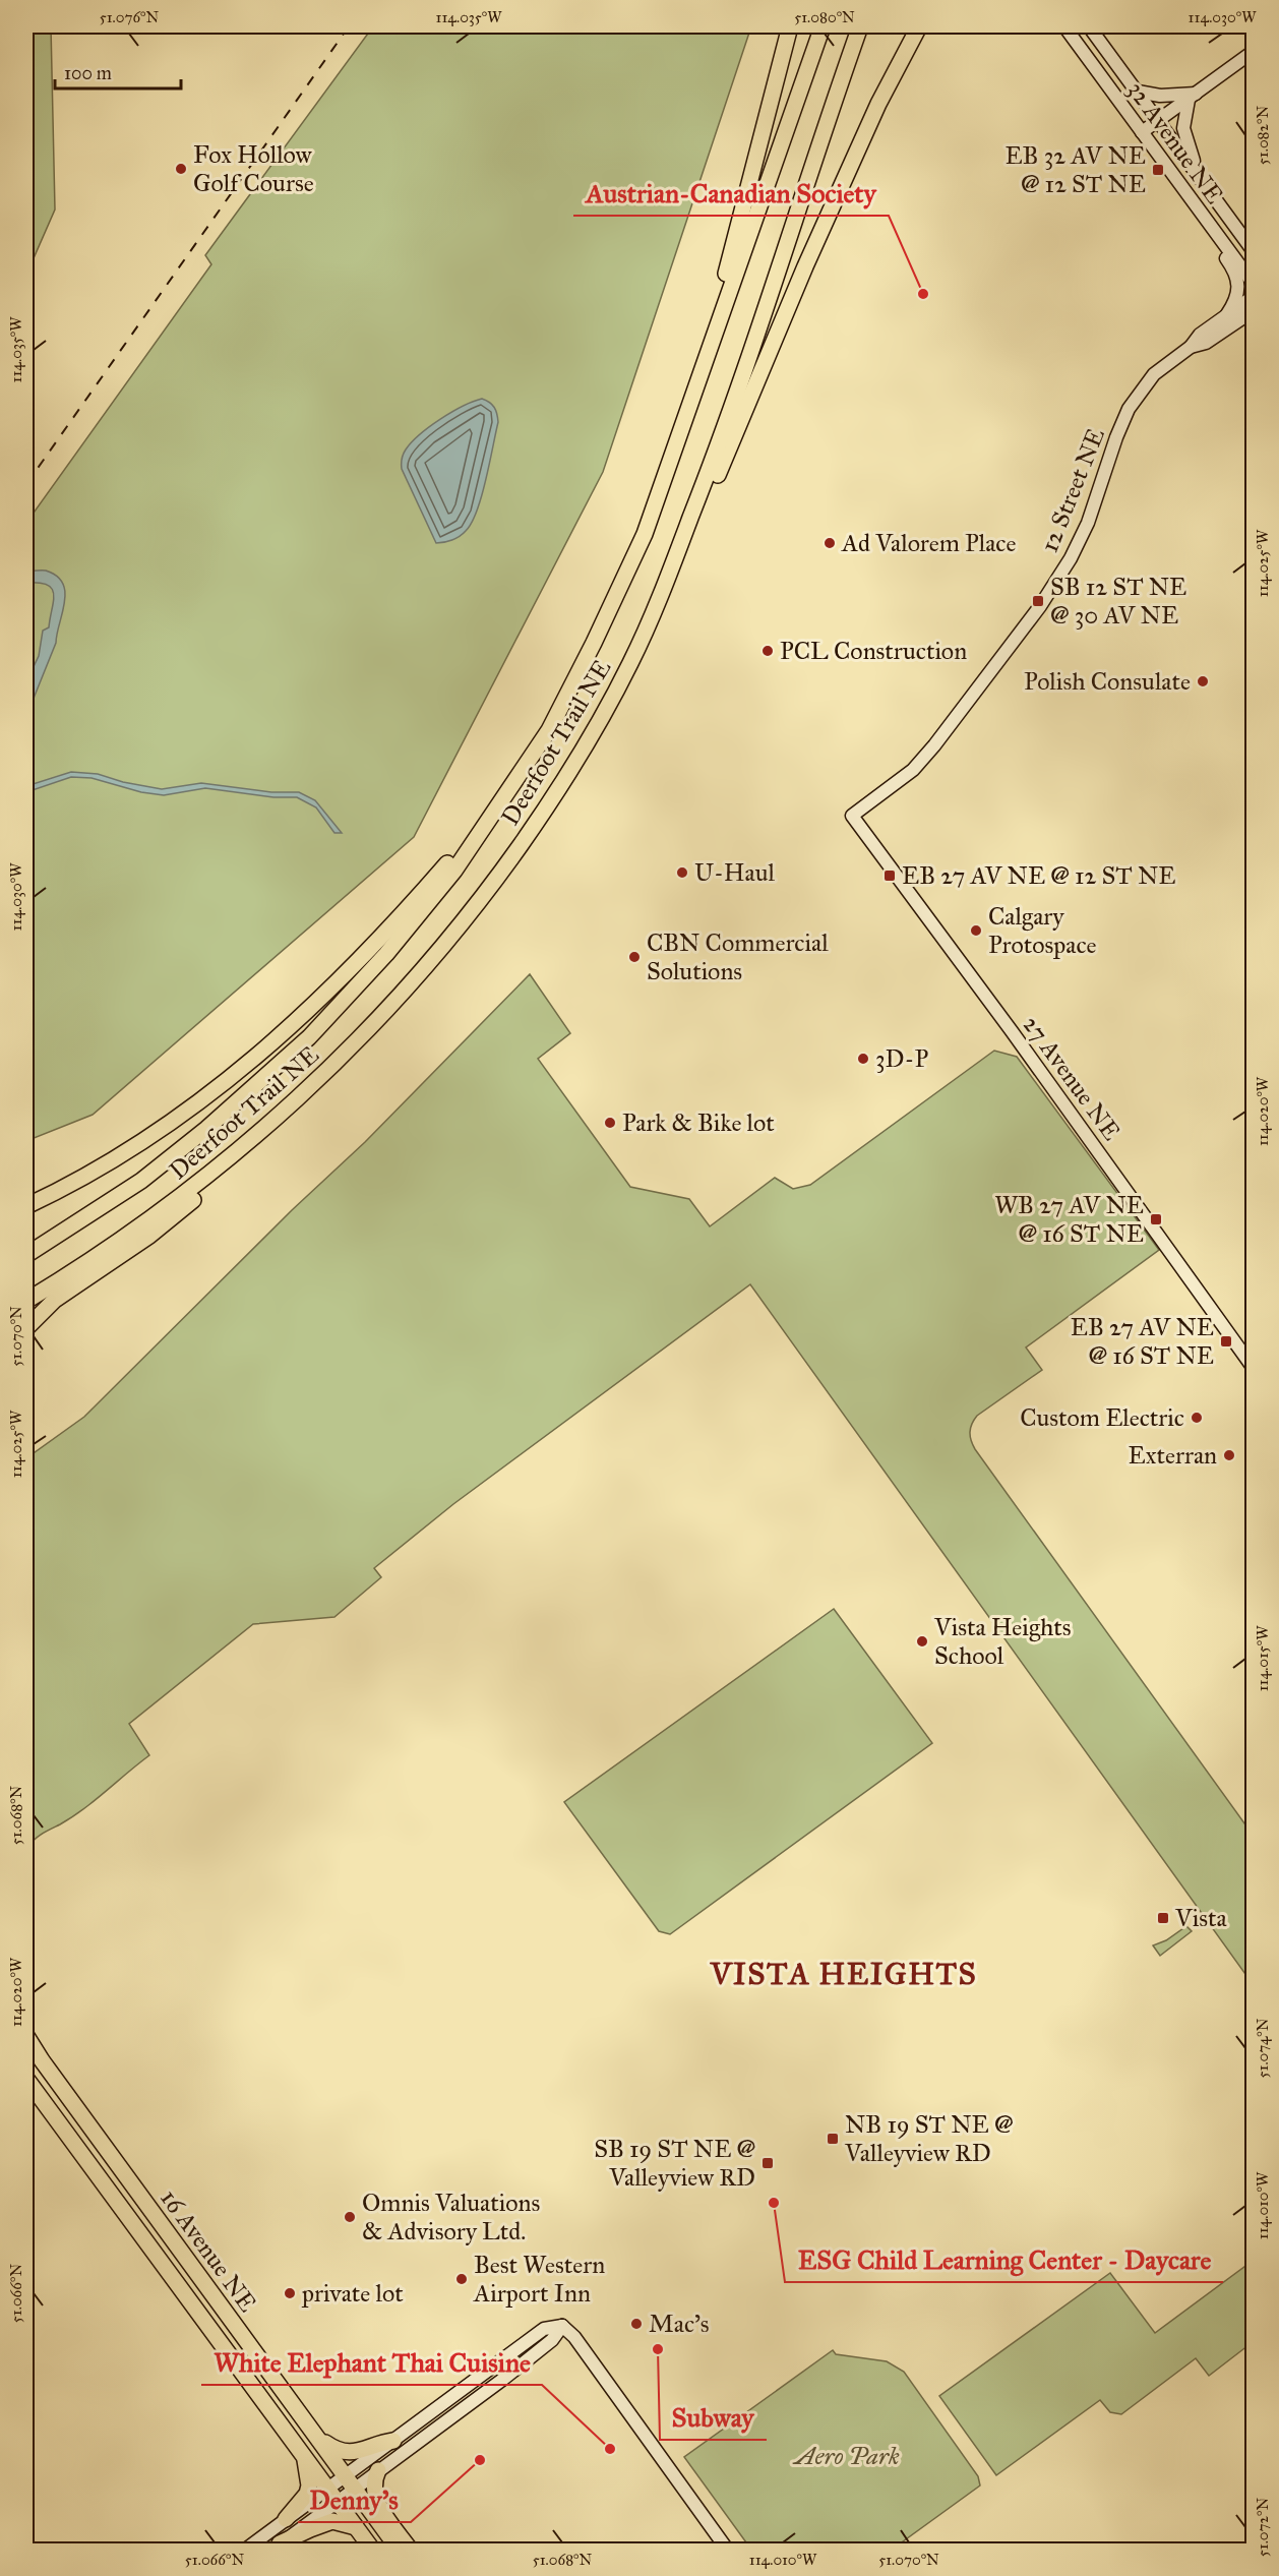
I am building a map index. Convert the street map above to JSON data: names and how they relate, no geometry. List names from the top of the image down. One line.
{"streets":{"highway":["Deerfoot Trail NE","16 Avenue NE"],"street":["32 Avenue NE","12 Street NE","27 Avenue NE"]},"crossings":[["12 Street NE","27 Avenue NE"]],"districts":["VISTA HEIGHTS"],"parks":["Aero Park"],"places":{"other":["Fox Hollow Golf Course","Austrian-Canadian Society","Ad Valorem Place","PCL Construction","Polish Consulate","U-Haul","Calgary Protospace","CBN Commercial Solutions","3D-P","Park & Bike lot","Custom Electric","Exterran","Vista Heights School","ESG Child Learning Center - Daycare","Omnis Valuations & Advisory Ltd.","Best Western Airport Inn","private lot","Mac's","Subway","White Elephant Thai Cuisine","Denny's"],"transit":["EB 32 AV NE @ 12 ST NE","SB 12 ST NE @ 30 AV NE","EB 27 AV NE @ 12 ST NE","WB 27 AV NE @ 16 ST NE","EB 27 AV NE @ 16 ST NE","Vista","NB 19 ST NE @ Valleyview RD","SB 19 ST NE @ Valleyview RD"]},"scale_bar":"100 m","coordinates":["51.076°N","114.035°W","51.080°N","114.030°W","51.082°N","114.025°W","114.020°W","51.070°N","114.015°W","51.068°N","51.074°N","114.010°W","51.066°N","51.072°N"]}
